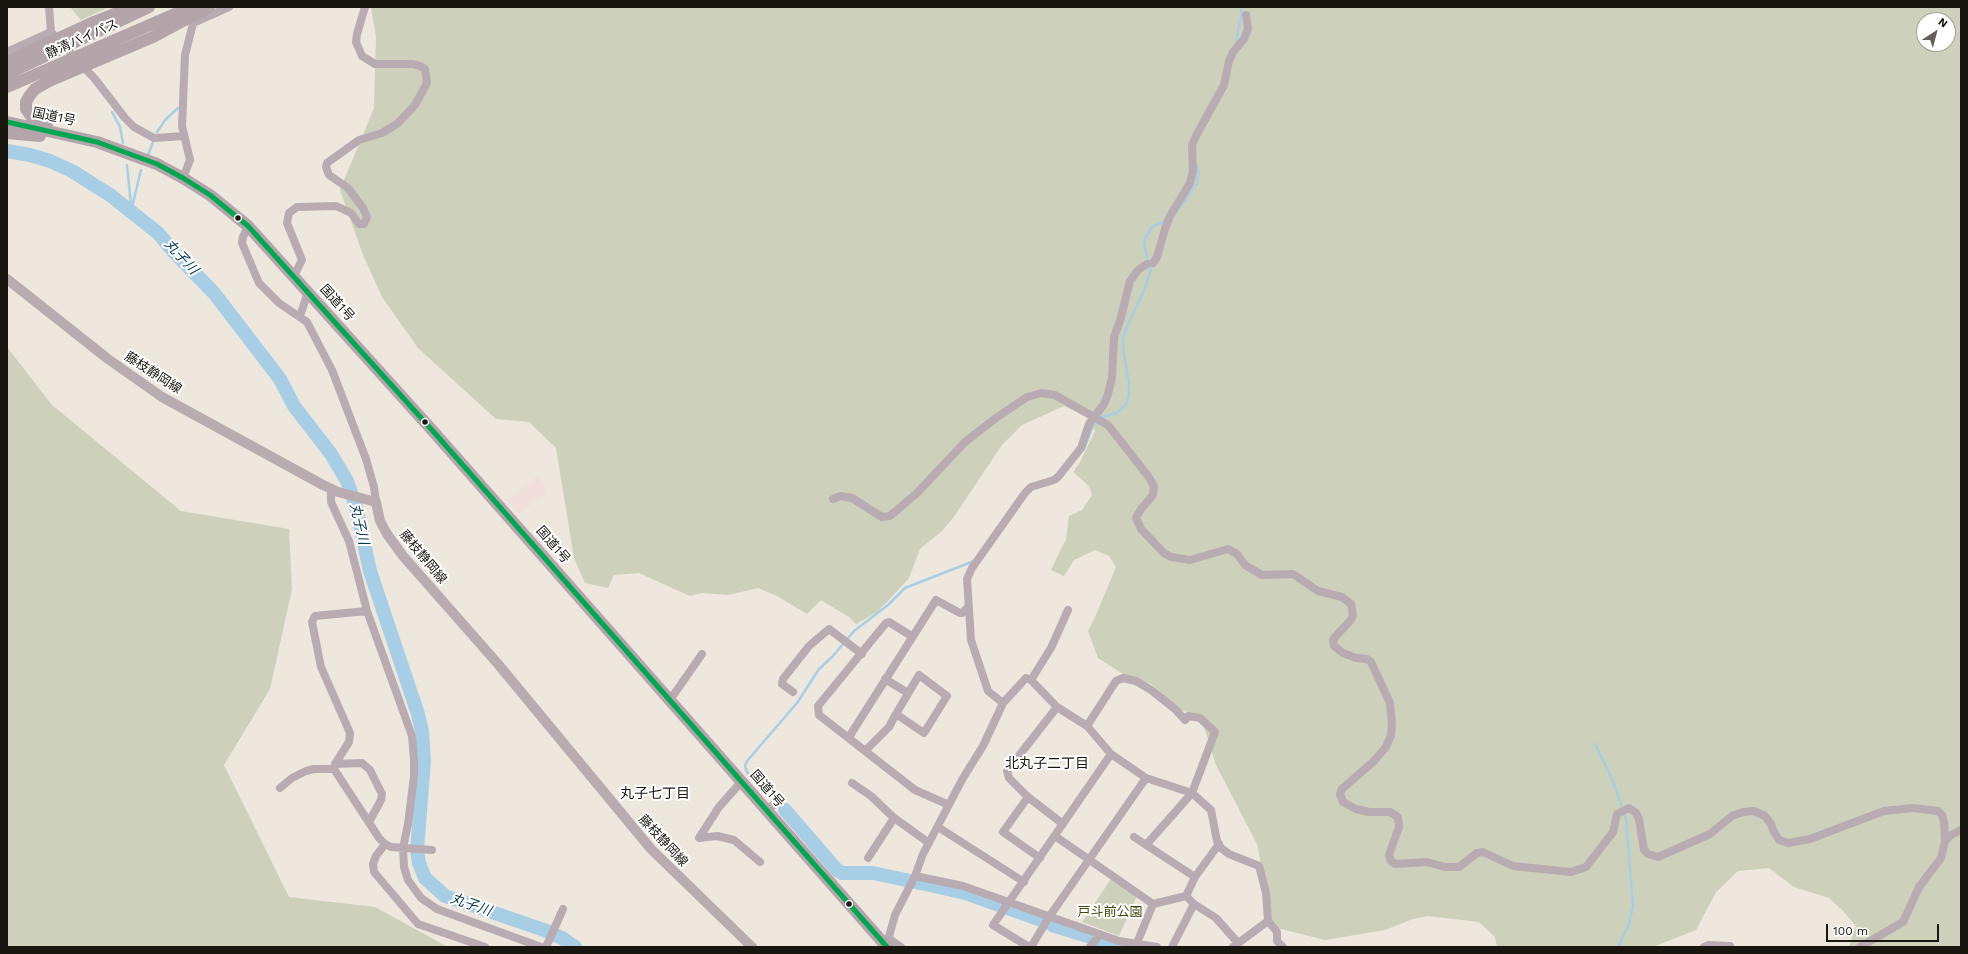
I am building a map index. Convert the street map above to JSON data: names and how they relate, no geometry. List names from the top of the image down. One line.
{"streets":{"highway":["静清バイパス","国道1号"],"main road":["藤枝静岡線"]},"districts":["北丸子二丁目","丸子七丁目"],"water":["丸子川"],"parks":["戸斗前公園"],"scale_bar":"100 m","north":"top right"}
